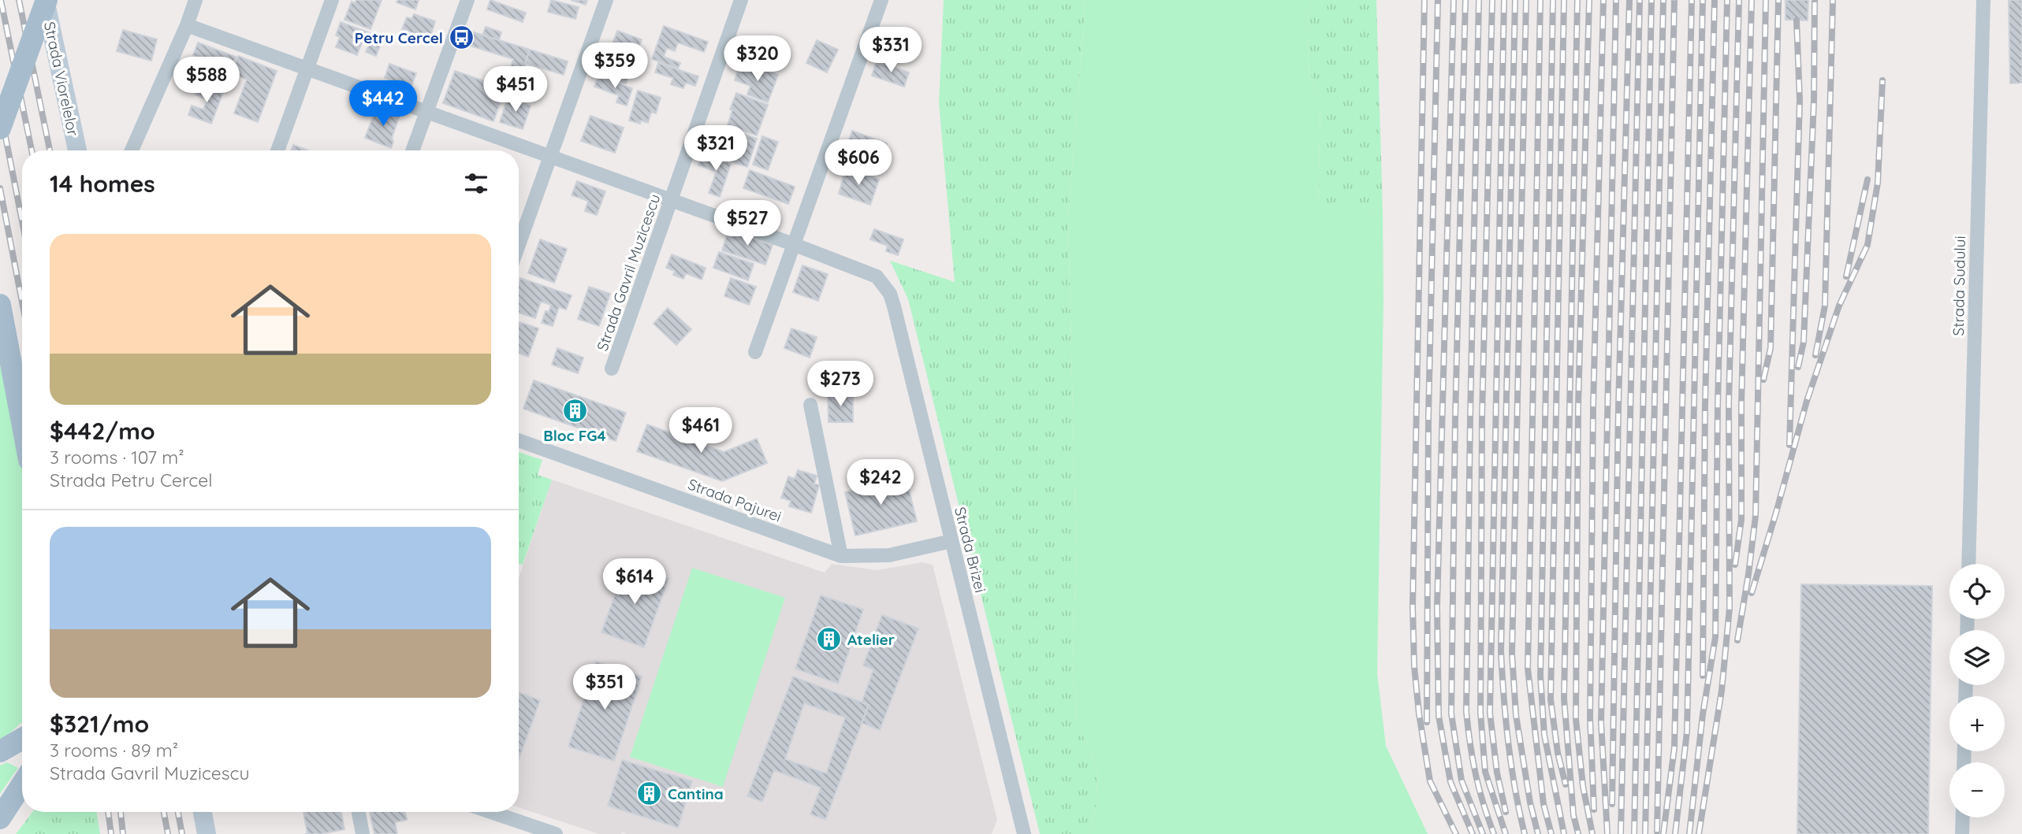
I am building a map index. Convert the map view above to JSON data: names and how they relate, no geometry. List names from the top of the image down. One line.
{"streets":{"street":["Strada Viorelelor","Strada Gavril Muzicescu","Strada Sudului","Strada Pajurei","Strada Brizei"]},"crossings":[["Strada Pajurei","Strada Brizei"]],"places":{"bus stop":["Petru Cercel"],"building":["Bloc FG4","Atelier","Cantina"]},"page":{"price":["$331","$320","$359","$588","$451","$442","$321","$606","$527","$273","$461","$242","$614","$351"],"heading":"14 homes","list":[{"name":"$442/mo","note":"3 rooms · 107 m² · Strada Petru Cercel"},{"name":"$321/mo","note":"3 rooms · 89 m² · Strada Gavril Muzicescu"}],"map_buttons":["+","−"]}}
